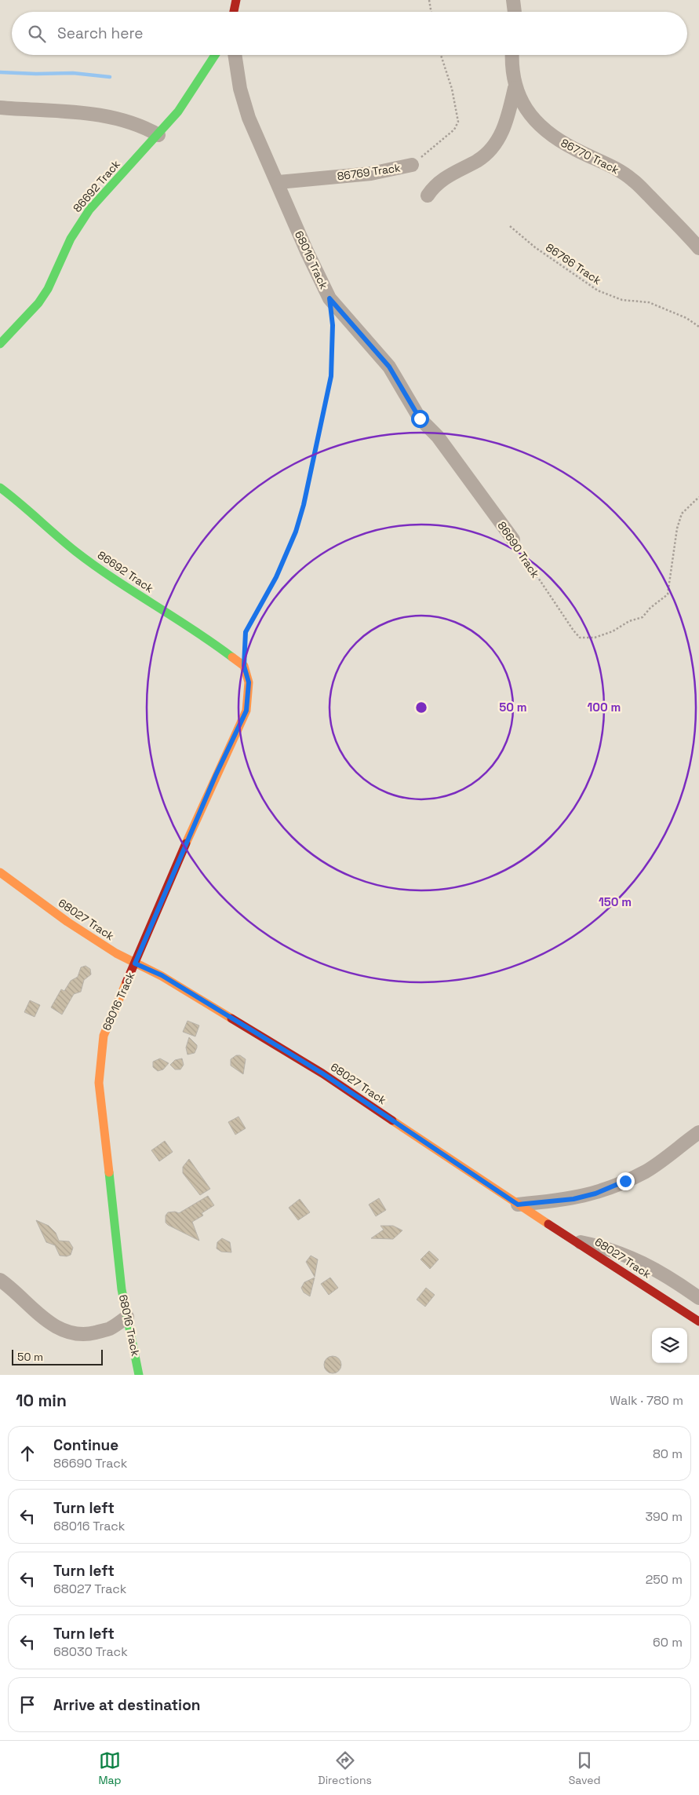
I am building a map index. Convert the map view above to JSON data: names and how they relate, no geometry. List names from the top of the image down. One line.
{"streets":{"street":["86770 Track","86769 Track","86692 Track","68016 Track","86690 Track","68027 Track"],"path":["86766 Track"]},"crossings":[["86769 Track","68016 Track"],["86692 Track","68016 Track"],["68016 Track","86690 Track"],["68016 Track","68027 Track"]],"scale_bar":"50 m","page":{"search":"Search here","scale":"50 m","heading":["10 min","Walk · 780 m"],"list":[["Continue","86690 Track","80 m"],["Turn left","68016 Track","390 m"],["Turn left","68027 Track","250 m"],["Turn left","68030 Track","60 m"],"Arrive at destination"],"nav":["Map","Directions","Saved"]},"rings":["50 m","100 m","150 m"]}
